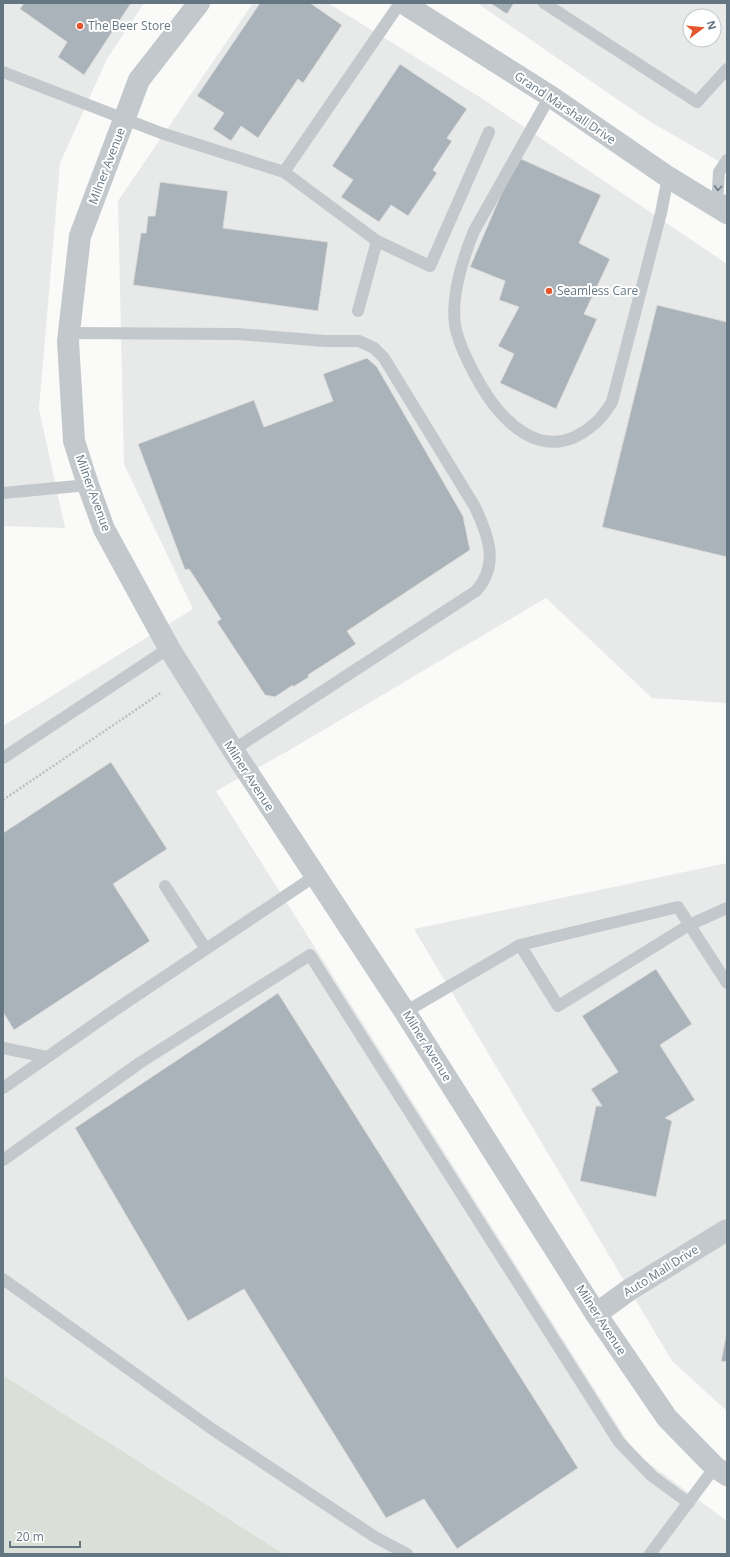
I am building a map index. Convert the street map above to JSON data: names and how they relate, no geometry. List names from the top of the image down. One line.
{"streets":{"street":["Grand Marshall Drive","Milner Avenue","Auto Mall Drive"]},"crossings":[["Milner Avenue","Auto Mall Drive"]],"places":["The Beer Store","Seamless Care"],"scale_bar":"20 m","north":"right"}
